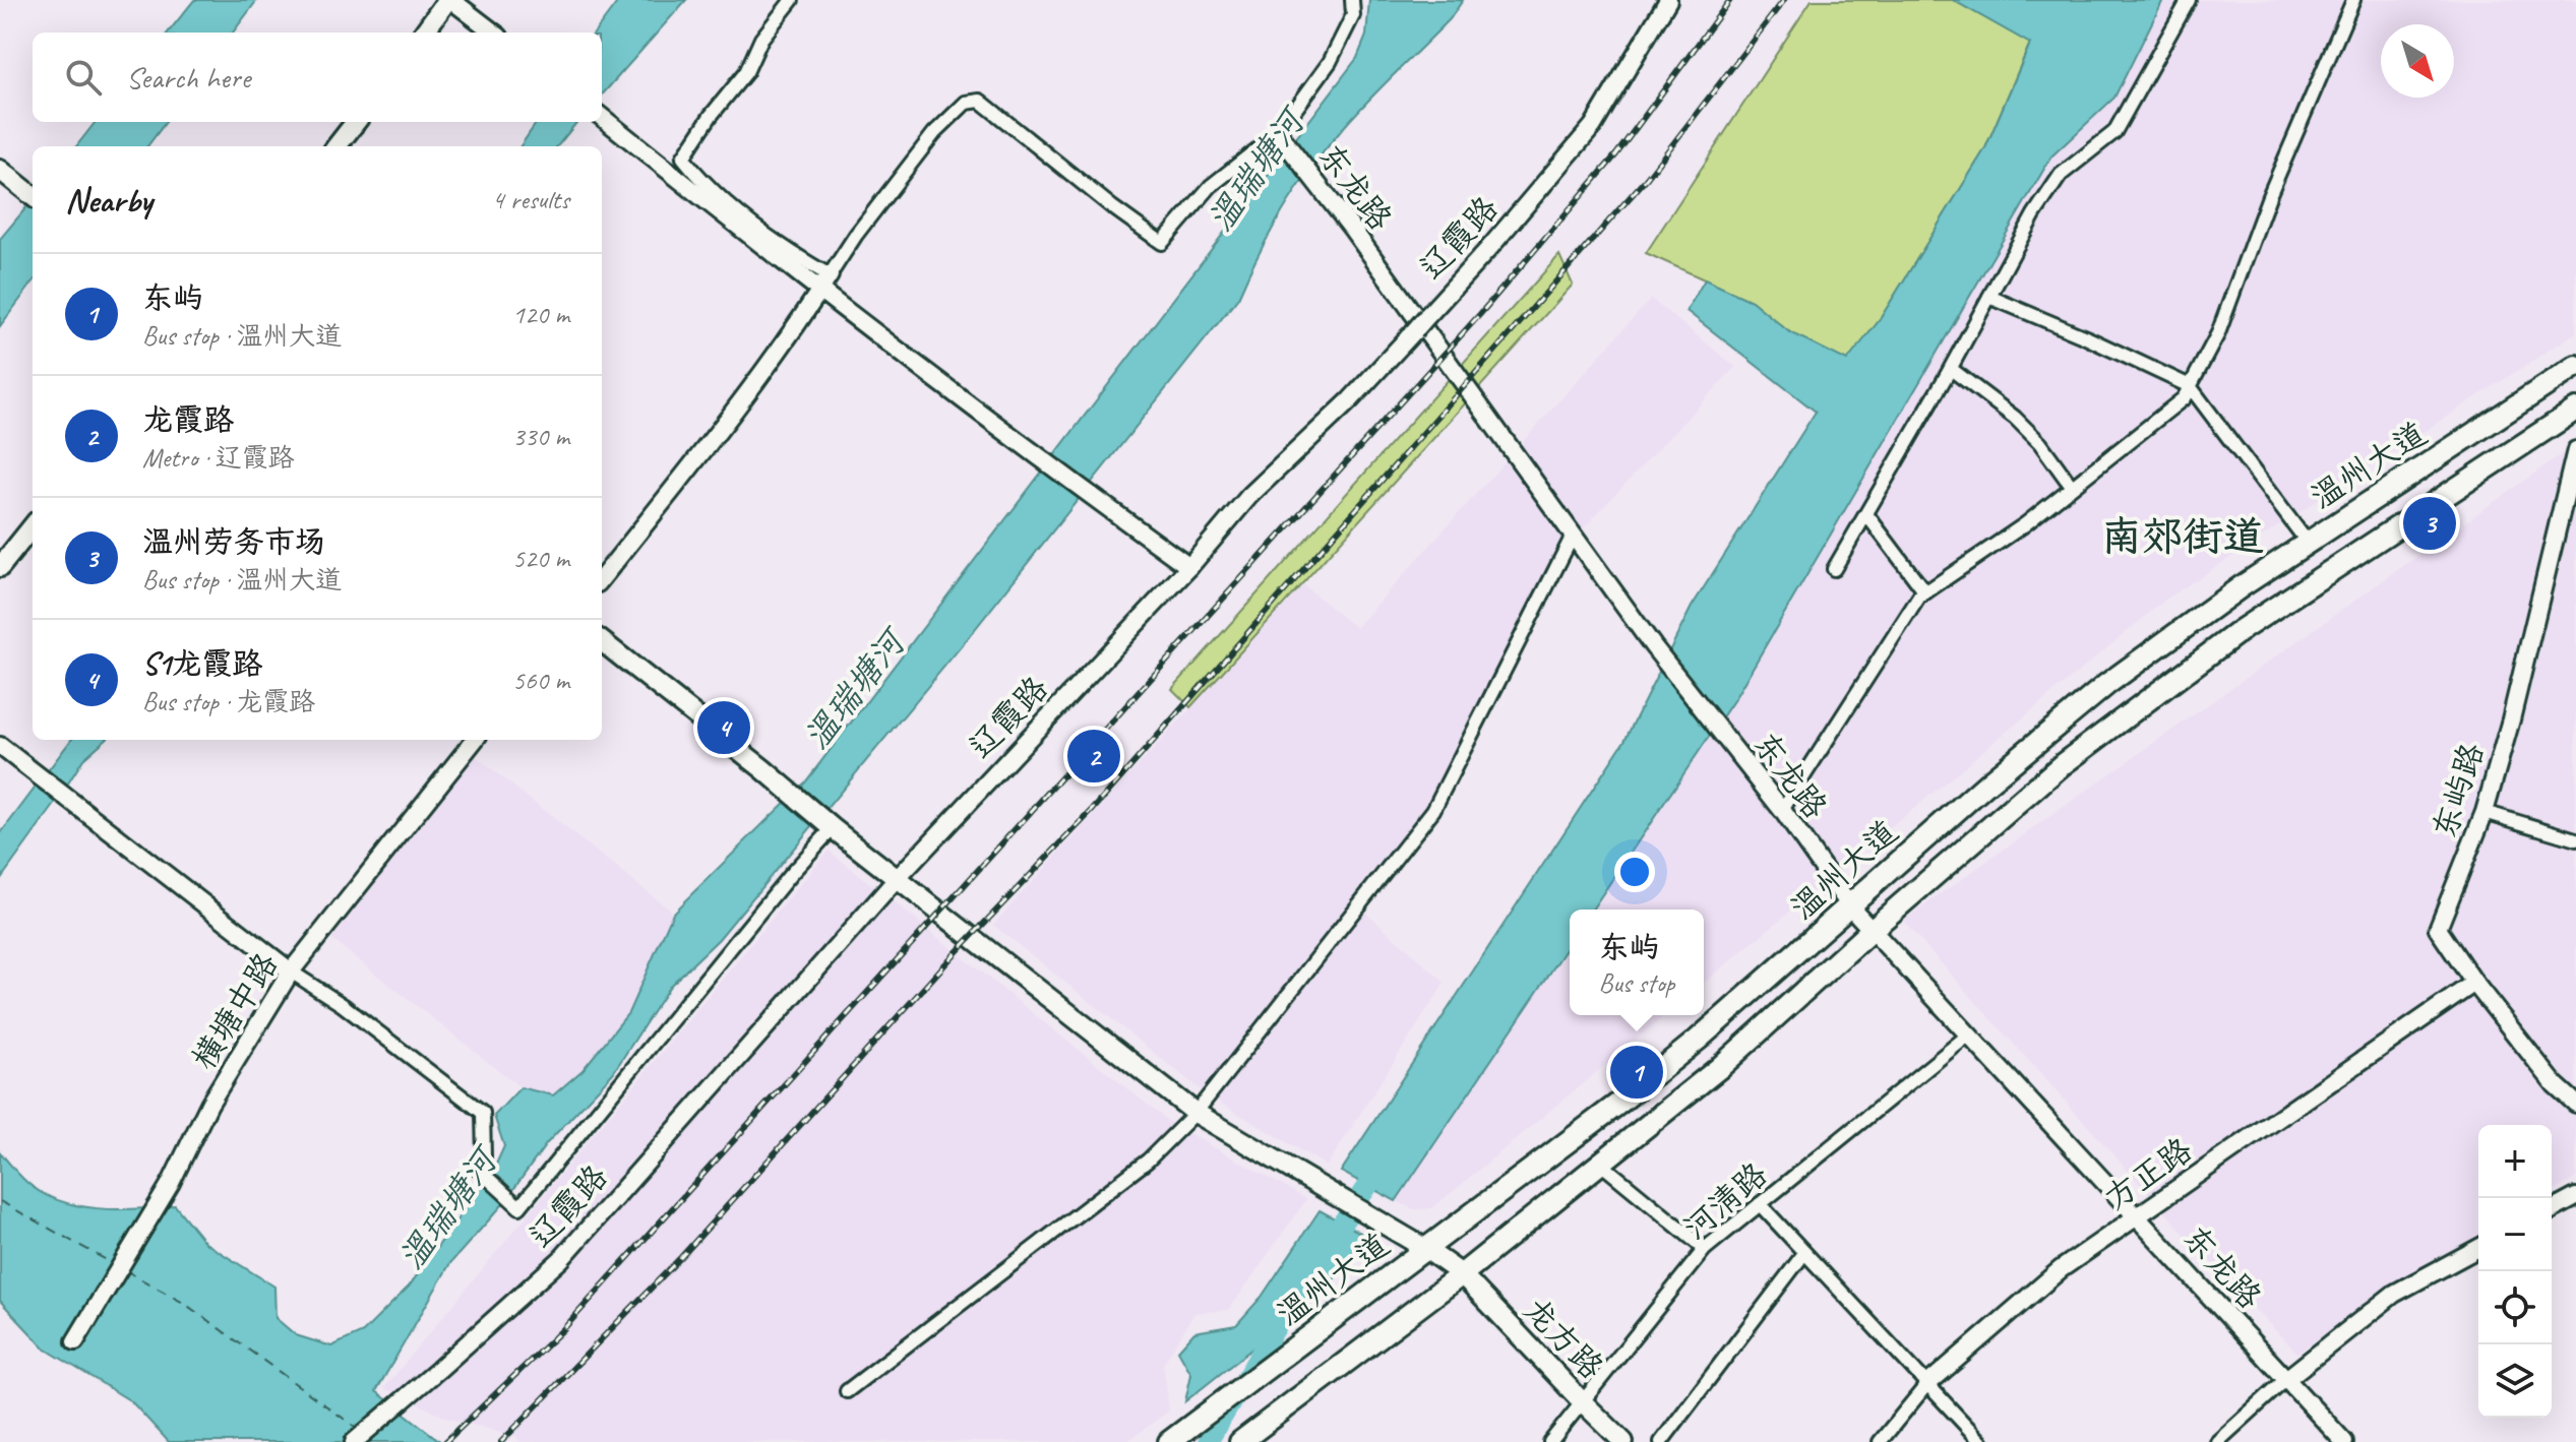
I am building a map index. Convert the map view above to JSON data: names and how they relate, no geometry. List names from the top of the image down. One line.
{"streets":{"main road":["温州大道","龙方路"],"street":["东龙路","辽霞路","东屿路","横塘中路","方正路","河清路"]},"crossings":[["东龙路","温州大道"],["东龙路","方正路"],["东龙路","河清路"],["辽霞路","龙方路"],["温州大道","龙方路"],["东屿路","方正路"],["河清路","龙方路"]],"districts":["南郊街道"],"water":["温瑞塘河"],"north":"bottom right","page":{"search":"Search here","heading":["Nearby","4 results"],"list":[{"mark":"1","name":"东屿","note":"Bus stop · 温州大道","value":"120 m"},{"mark":"2","name":"龙霞路","note":"Metro · 辽霞路","value":"330 m"},{"mark":"3","name":"温州劳务市场","note":"Bus stop · 温州大道","value":"520 m"},{"mark":"4","name":"S1龙霞路","note":"Bus stop · 龙霞路","value":"560 m"}],"pins":["3","4","2","1"],"popup":["东屿","Bus stop"],"map_buttons":["+","−"]}}
